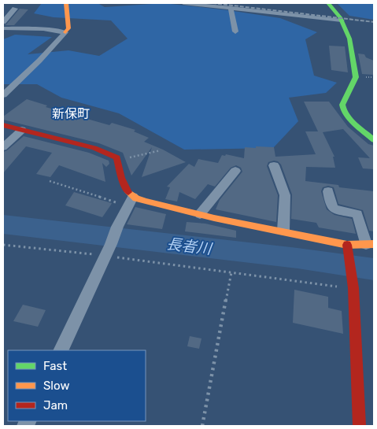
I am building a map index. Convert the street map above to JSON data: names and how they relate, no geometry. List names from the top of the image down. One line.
{"districts":["新保町"],"water":["長者川"],"legend":["Fast","Slow","Jam"]}
